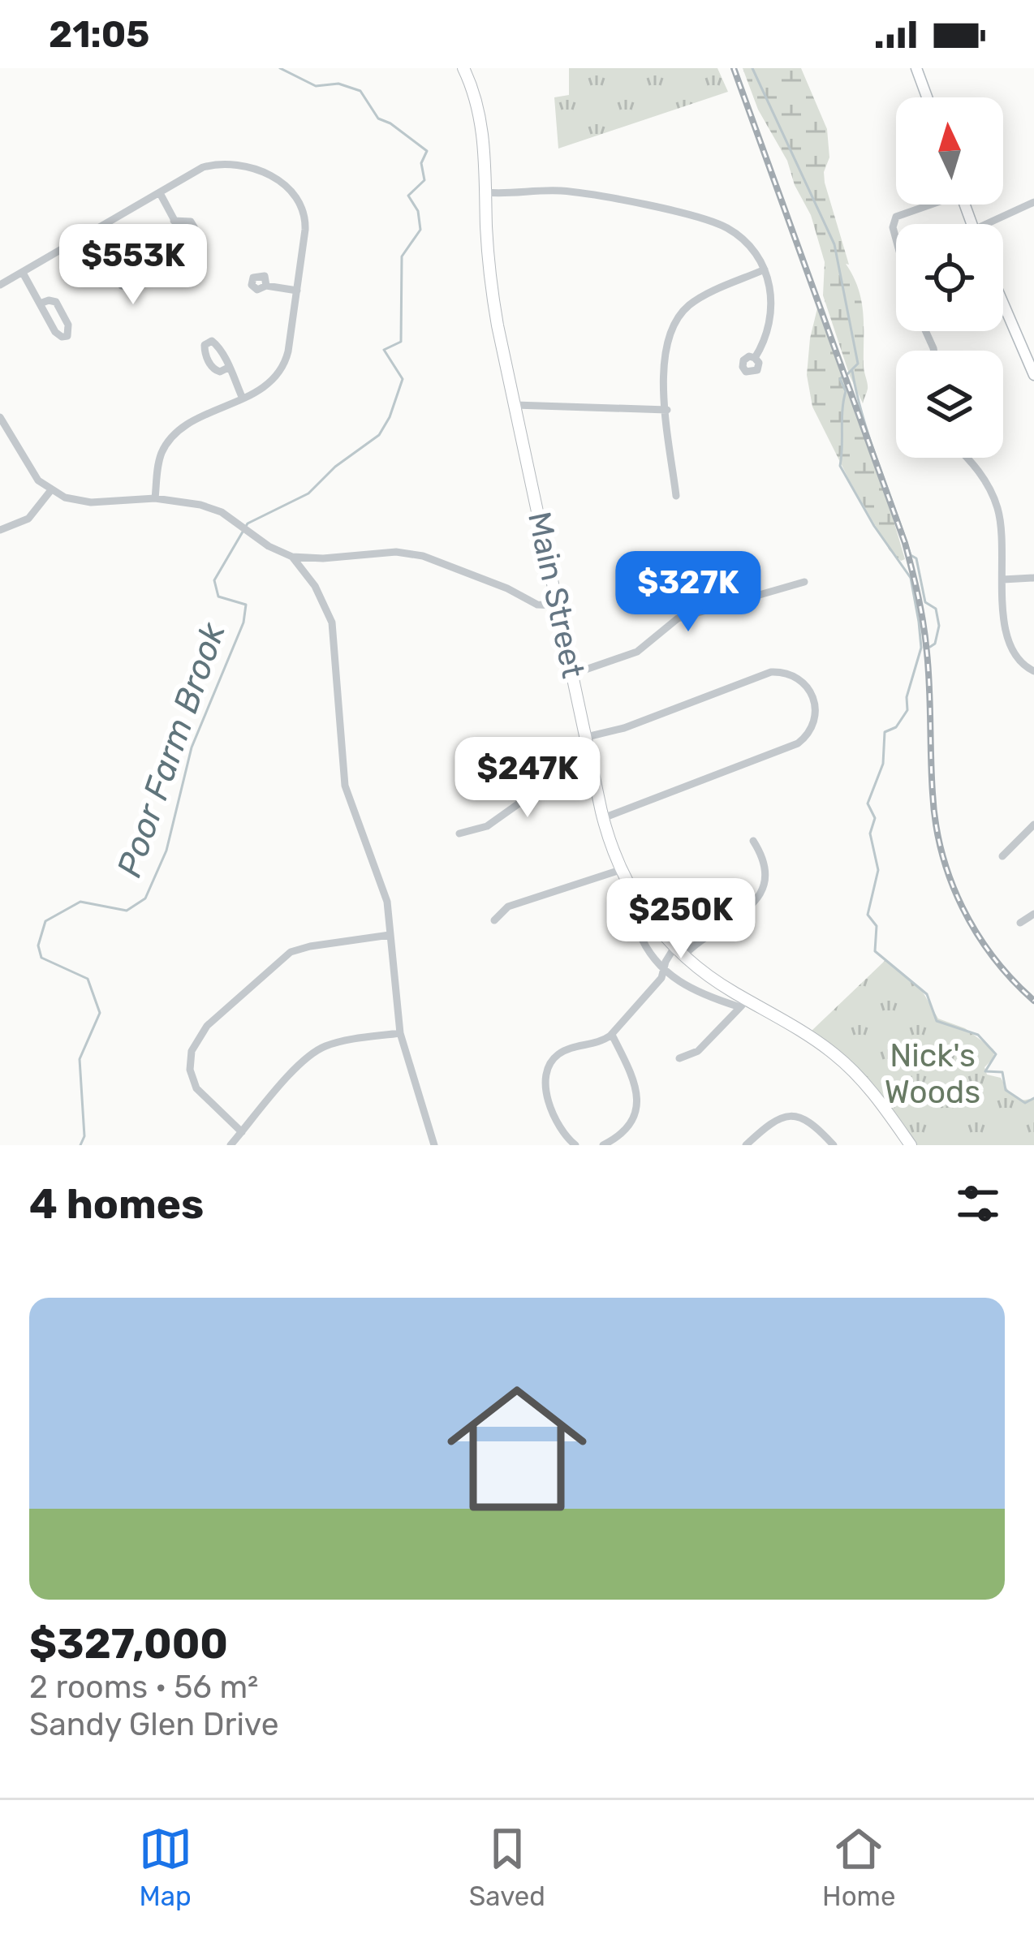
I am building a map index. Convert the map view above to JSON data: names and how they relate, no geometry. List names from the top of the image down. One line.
{"streets":{"main road":["Main Street"]},"water":["Poor Farm Brook"],"parks":["Nick's Woods"],"north":"top","page":{"status":"21:05","price":["$553K","$327K","$247K","$250K"],"heading":"4 homes","list":[{"name":"$327,000","note":"2 rooms · 56 m² · Sandy Glen Drive"}],"tabs":["Map","Saved","Home"]}}
